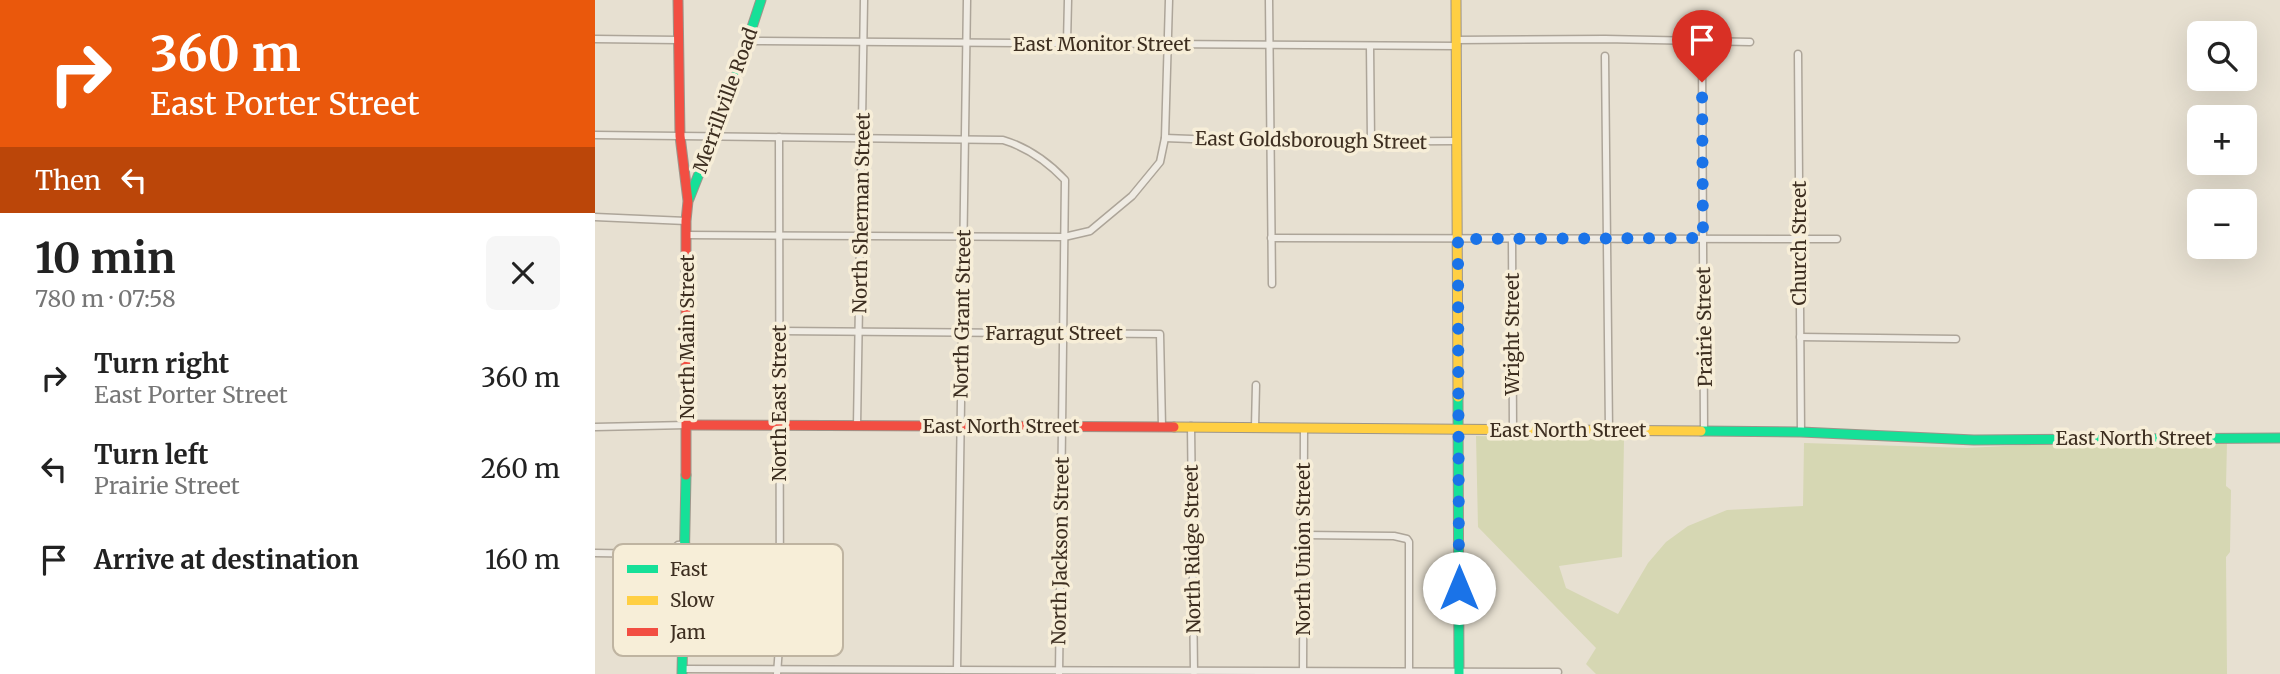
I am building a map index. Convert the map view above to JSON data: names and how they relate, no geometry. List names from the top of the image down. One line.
{"streets":{"street":["East Monitor Street","Merrillville Road","East Goldsborough Street","North Sherman Street","Church Street","North Grant Street","Prairie Street","Farragut Street","Wright Street","North Main Street","North East Street","East North Street","North Ridge Street","North Union Street","North Jackson Street"]},"crossings":[["East Monitor Street","Merrillville Road"],["East Monitor Street","North Sherman Street"],["East Monitor Street","North Grant Street"],["Merrillville Road","North Main Street"],["North Sherman Street","Farragut Street"],["North Sherman Street","East North Street"],["Church Street","East North Street"],["North Grant Street","Farragut Street"],["North Grant Street","East North Street"],["North Grant Street","North Jackson Street"],["Prairie Street","East North Street"],["Farragut Street","North East Street"],["Farragut Street","East North Street"],["Farragut Street","North Jackson Street"],["Wright Street","East North Street"],["North Main Street","East North Street"],["North East Street","East North Street"],["East North Street","North Ridge Street"],["East North Street","North Union Street"],["East North Street","North Jackson Street"]],"legend":["Fast","Slow","Jam"],"page":{"turn":["360 m","East Porter Street"],"map_buttons":["+","−"],"then":"Then","heading":["10 min","780 m · 07:58"],"list":[{"name":"Turn right","note":"East Porter Street","value":"360 m"},{"name":"Turn left","note":"Prairie Street","value":"260 m"},{"name":"Arrive at destination","value":"160 m"}]}}
